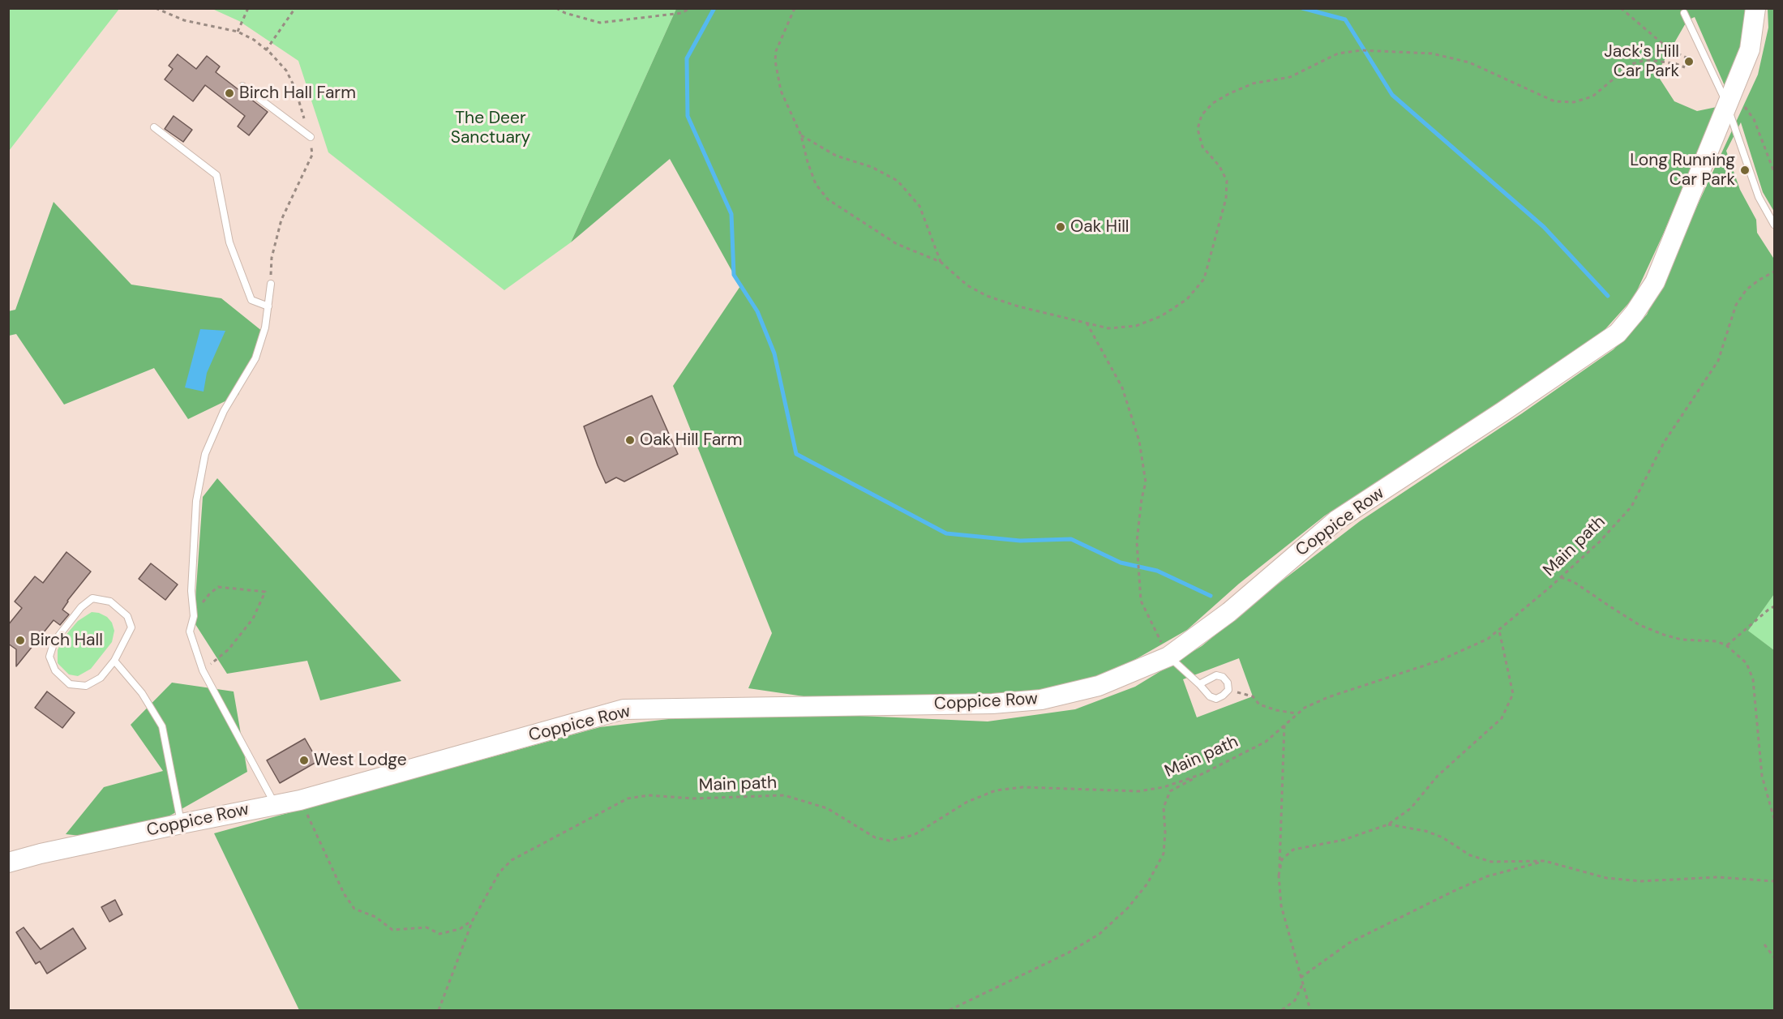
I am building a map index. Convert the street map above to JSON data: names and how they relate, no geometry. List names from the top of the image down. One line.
{"streets":{"main road":["Coppice Row"],"path":["Main path"]},"parks":["The Deer Sanctuary"],"places":["Jack's Hill Car Park","Birch Hall Farm","Long Running Car Park","Oak Hill","Oak Hill Farm","Birch Hall","West Lodge"]}
